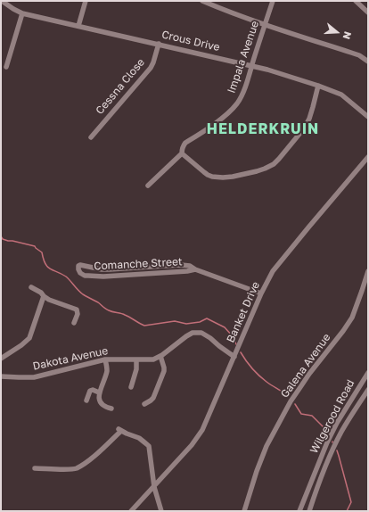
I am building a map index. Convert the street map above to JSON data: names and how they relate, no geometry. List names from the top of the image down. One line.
{"streets":{"street":["Crous Drive","Impala Avenue","Cessna Close","Comanche Street","Banket Drive","Dakota Avenue","Galena Avenue","Wilgerood Road"]},"crossings":[["Crous Drive","Impala Avenue"],["Crous Drive","Cessna Close"],["Comanche Street","Banket Drive"],["Banket Drive","Dakota Avenue"]],"districts":["HELDERKRUIN"],"north":"right"}
